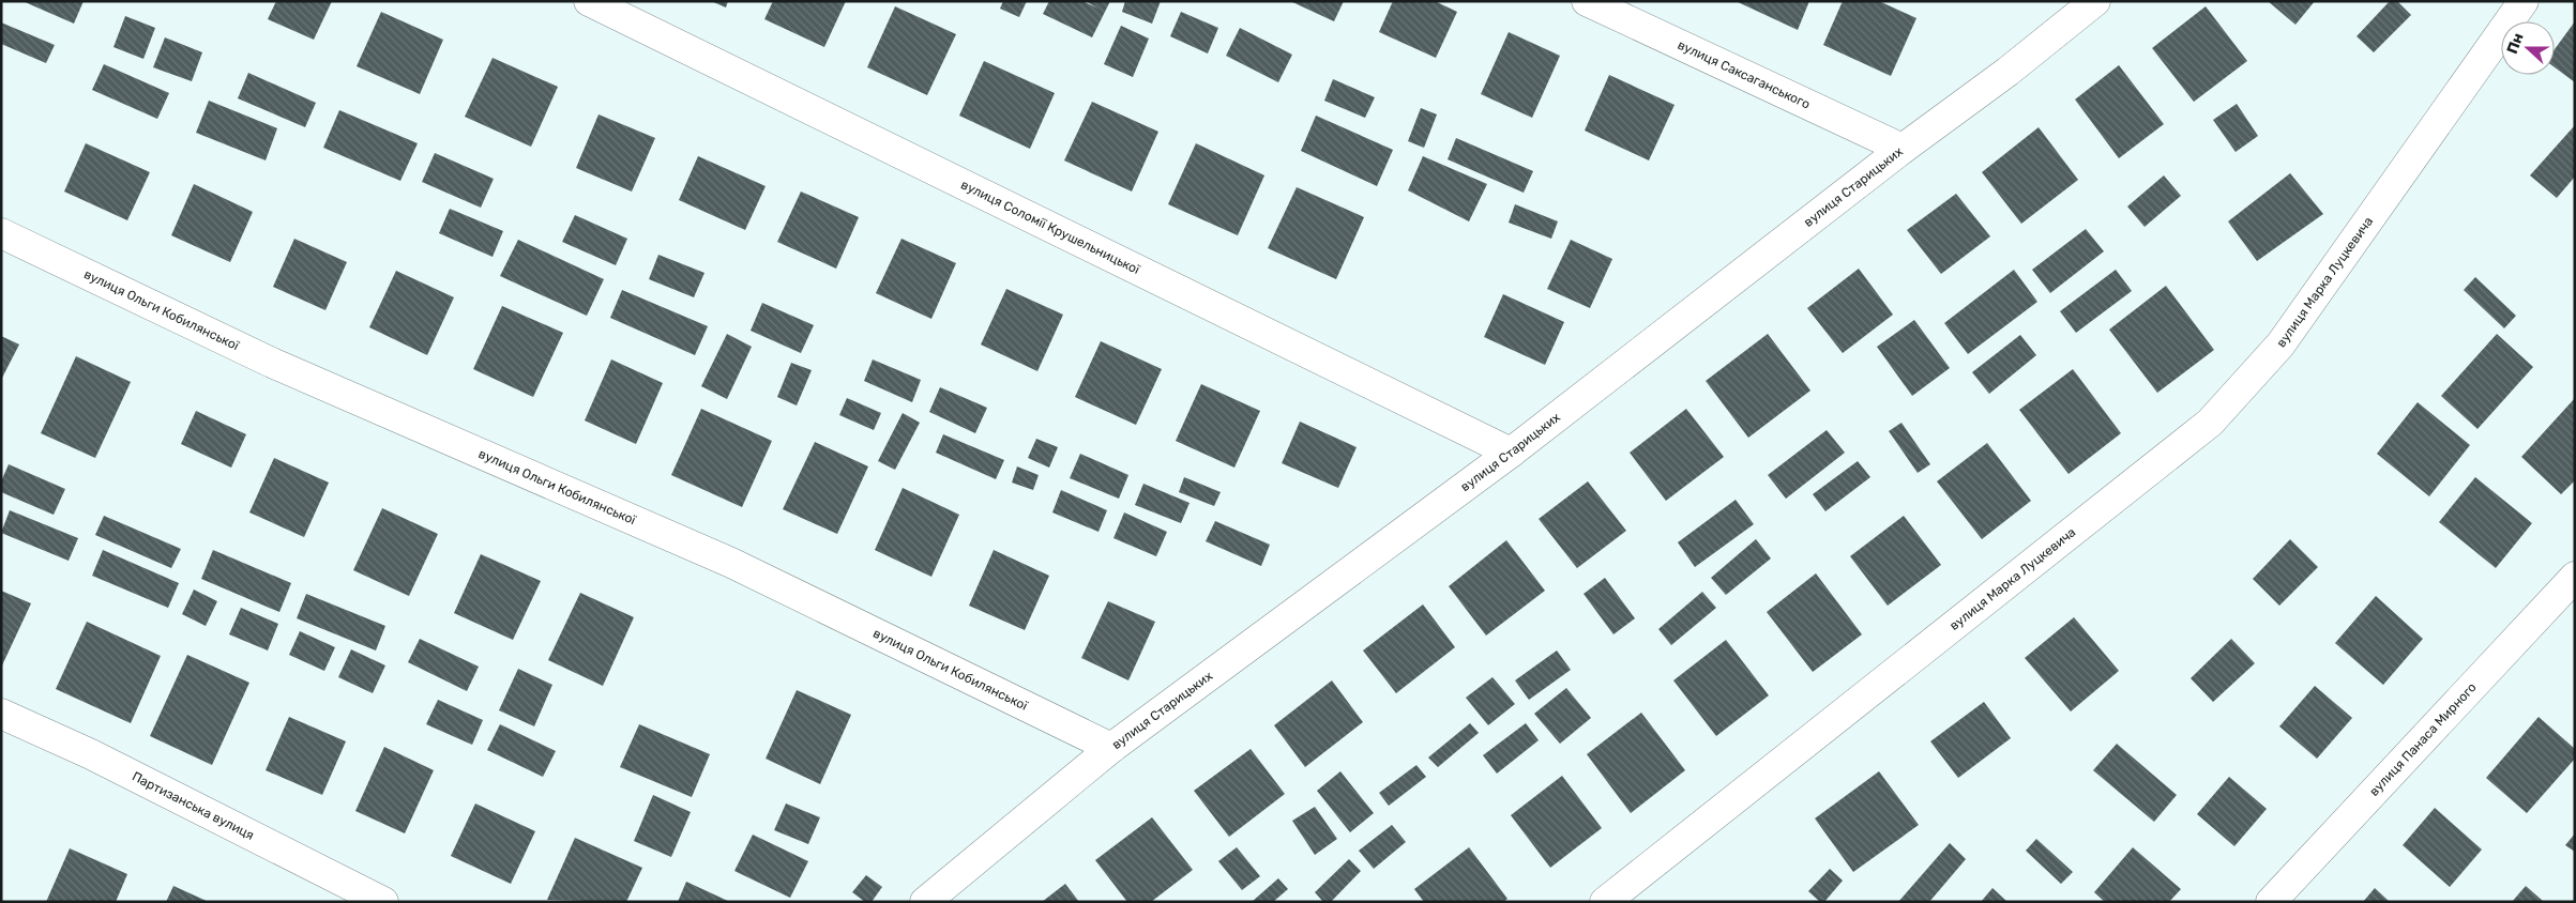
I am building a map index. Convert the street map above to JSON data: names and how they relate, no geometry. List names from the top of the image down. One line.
{"streets":{"street":["вулиця Саксаганського","вулиця Старицьких","вулиця Соломії Крушельницької","вулиця Марка Луцкевича","вулиця Ольги Кобилянської","вулиця Панаса Мирного","Партизанська вулиця"]},"crossings":[["вулиця Саксаганського","вулиця Старицьких"],["вулиця Старицьких","вулиця Соломії Крушельницької"],["вулиця Старицьких","вулиця Ольги Кобилянської"]],"north":"left"}
